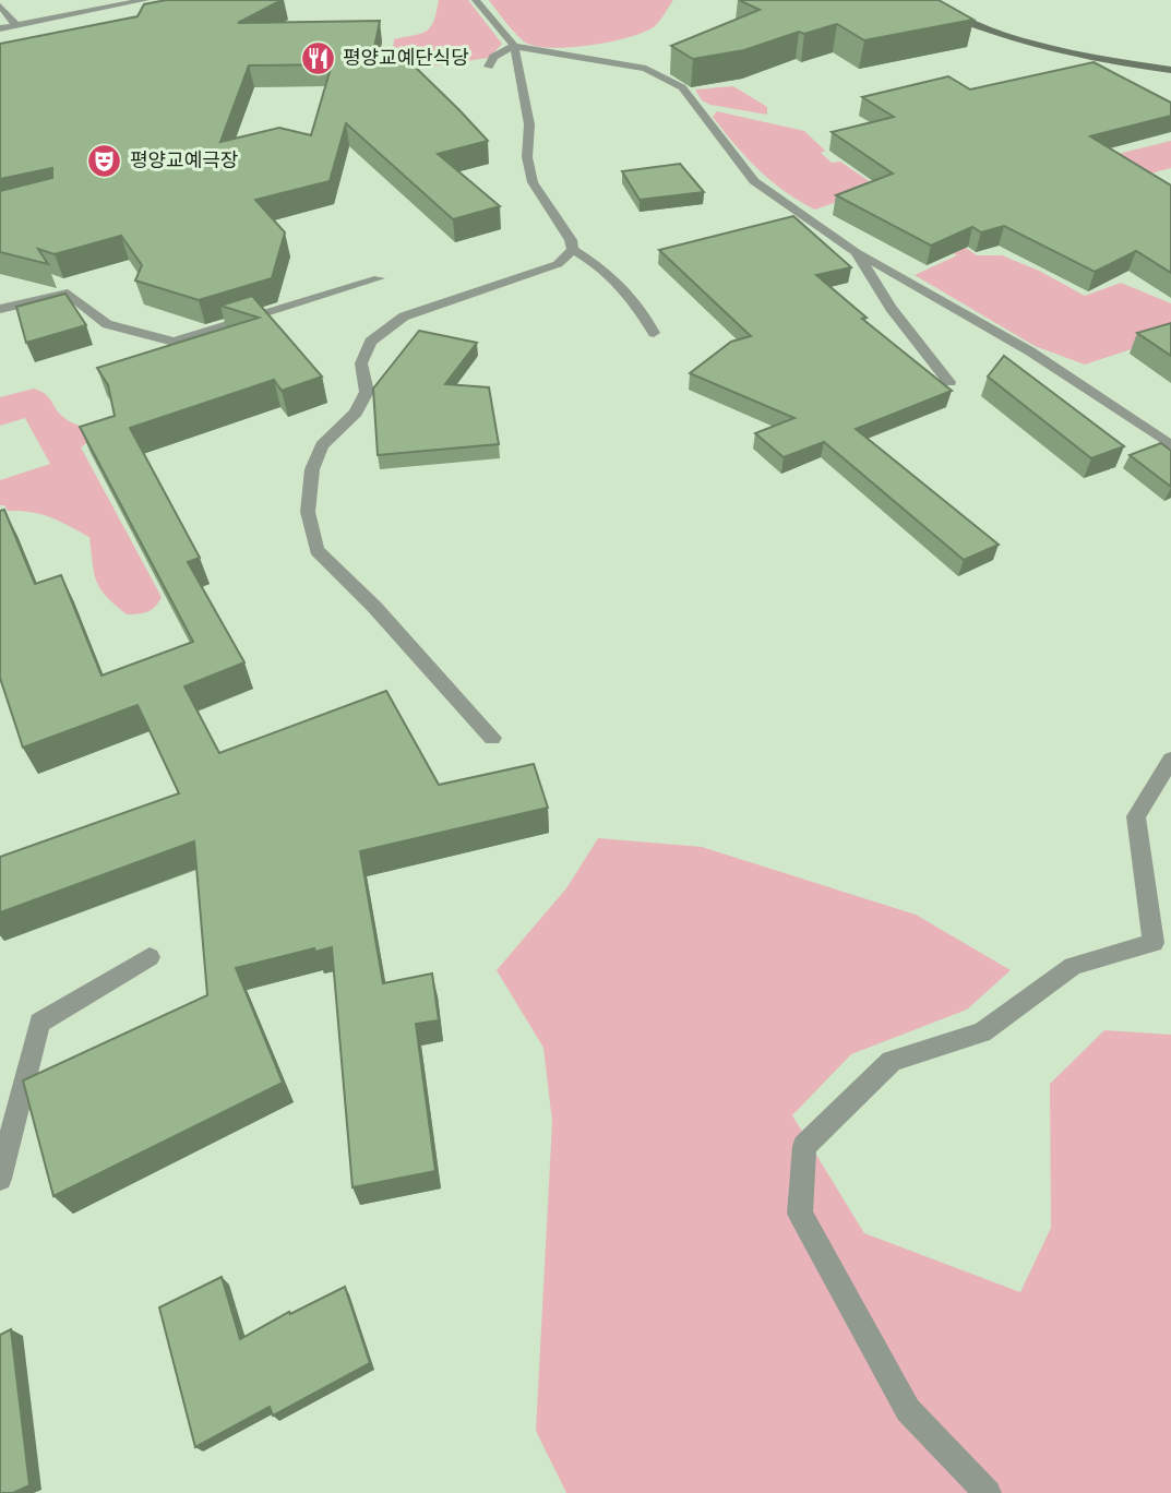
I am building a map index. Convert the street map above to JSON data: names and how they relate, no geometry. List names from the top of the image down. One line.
{"places":{"restaurant":["평양교예단식당"],"theatre":["평양교예극장"]}}
